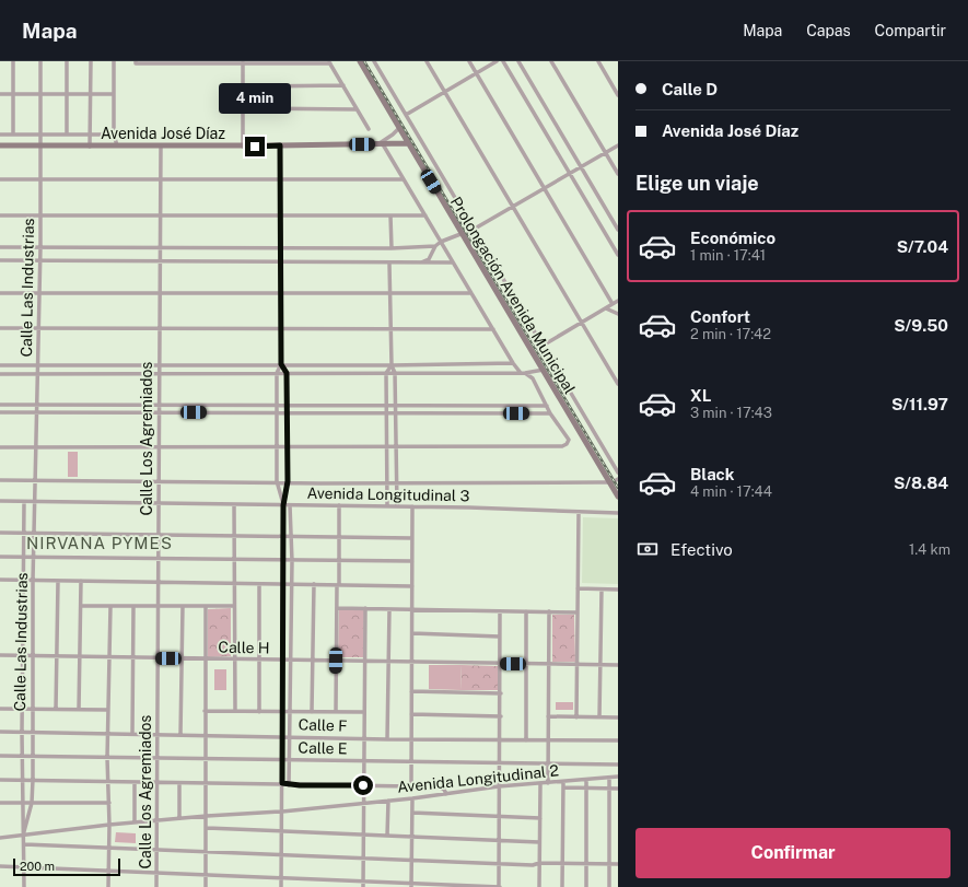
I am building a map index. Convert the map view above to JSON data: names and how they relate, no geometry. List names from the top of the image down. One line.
{"streets":{"main road":["Avenida José Díaz","Prolongación Avenida Municipal"],"street":["Calle Las Industrias","Calle Los Agremiados","Avenida Longitudinal 3","Calle H","Calle F","Calle E","Avenida Longitudinal 2"]},"crossings":[["Avenida José Díaz","Calle Las Industrias"],["Avenida José Díaz","Prolongación Avenida Municipal"],["Avenida José Díaz","Calle Los Agremiados"],["Calle Las Industrias","Avenida Longitudinal 3"],["Calle Las Industrias","Calle H"],["Calle Las Industrias","Calle F"],["Calle Las Industrias","Calle E"],["Calle Las Industrias","Avenida Longitudinal 2"],["Calle Los Agremiados","Avenida Longitudinal 3"],["Calle Los Agremiados","Calle H"],["Calle Los Agremiados","Calle F"],["Calle Los Agremiados","Calle E"],["Calle Los Agremiados","Avenida Longitudinal 2"]],"districts":["NIRVANA PYMES"],"scale_bar":"200 m","page":{"header":"Mapa","nav":["Mapa","Capas","Compartir"],"banner":["Calle D","Avenida José Díaz"],"bubble":"4 min","heading":"Elige un viaje","list":[{"name":"Económico","note":"1 min · 17:41","value":"S/7.04"},{"name":"Confort","note":"2 min · 17:42","value":"S/9.50"},{"name":"XL","note":"3 min · 17:43","value":"S/11.97"},{"name":"Black","note":"4 min · 17:44","value":"S/8.84"}],"pay":["Efectivo","1.4 km"],"buttons":"Confirmar","scale":"200 m"}}
